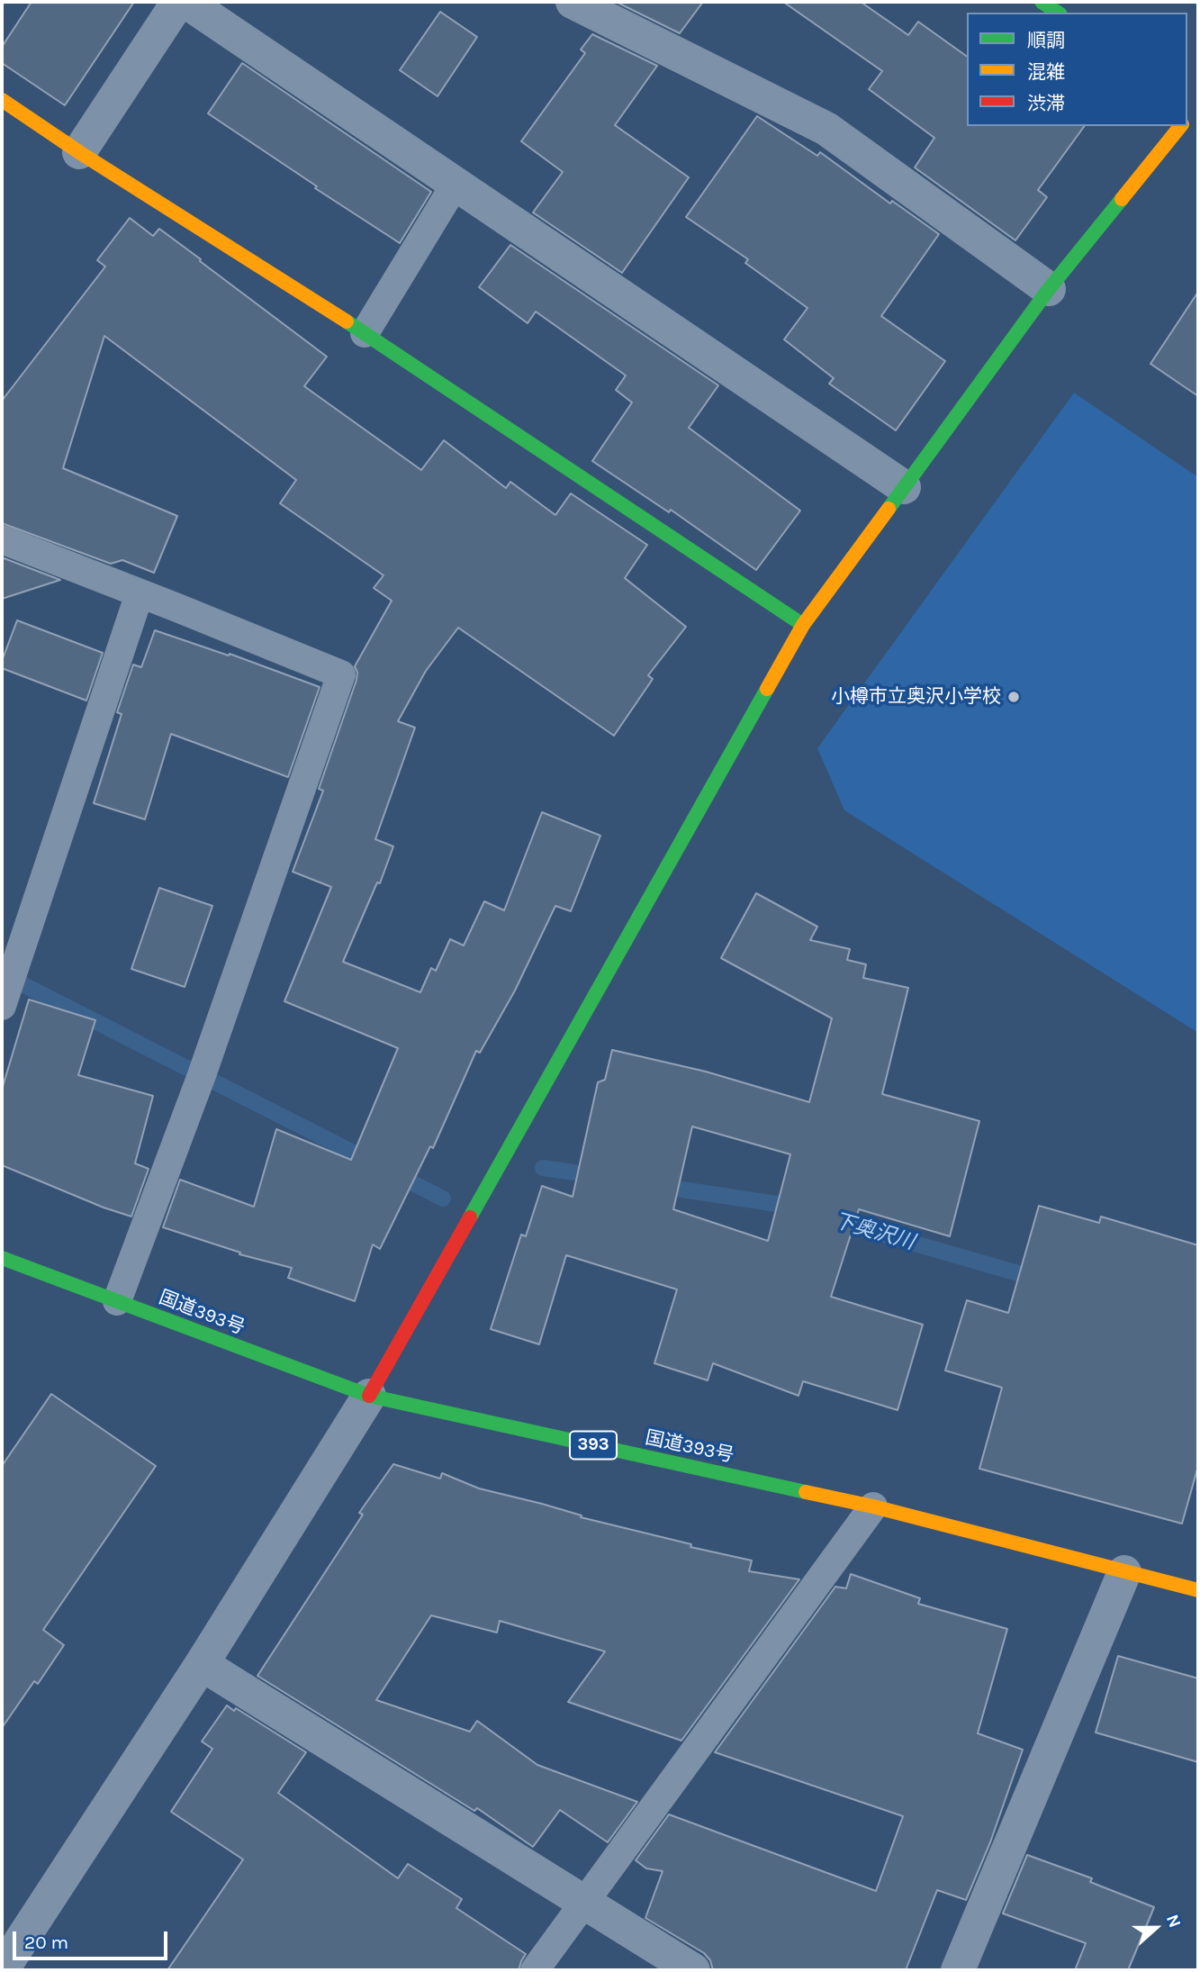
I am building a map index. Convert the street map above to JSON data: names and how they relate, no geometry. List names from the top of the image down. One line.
{"streets":{"main road":["国道393号","393"]},"water":["下奥沢川"],"places":["小樽市立奥沢小学校"],"legend":["順調","混雑","渋滞"],"scale_bar":"20 m","north":"right"}
